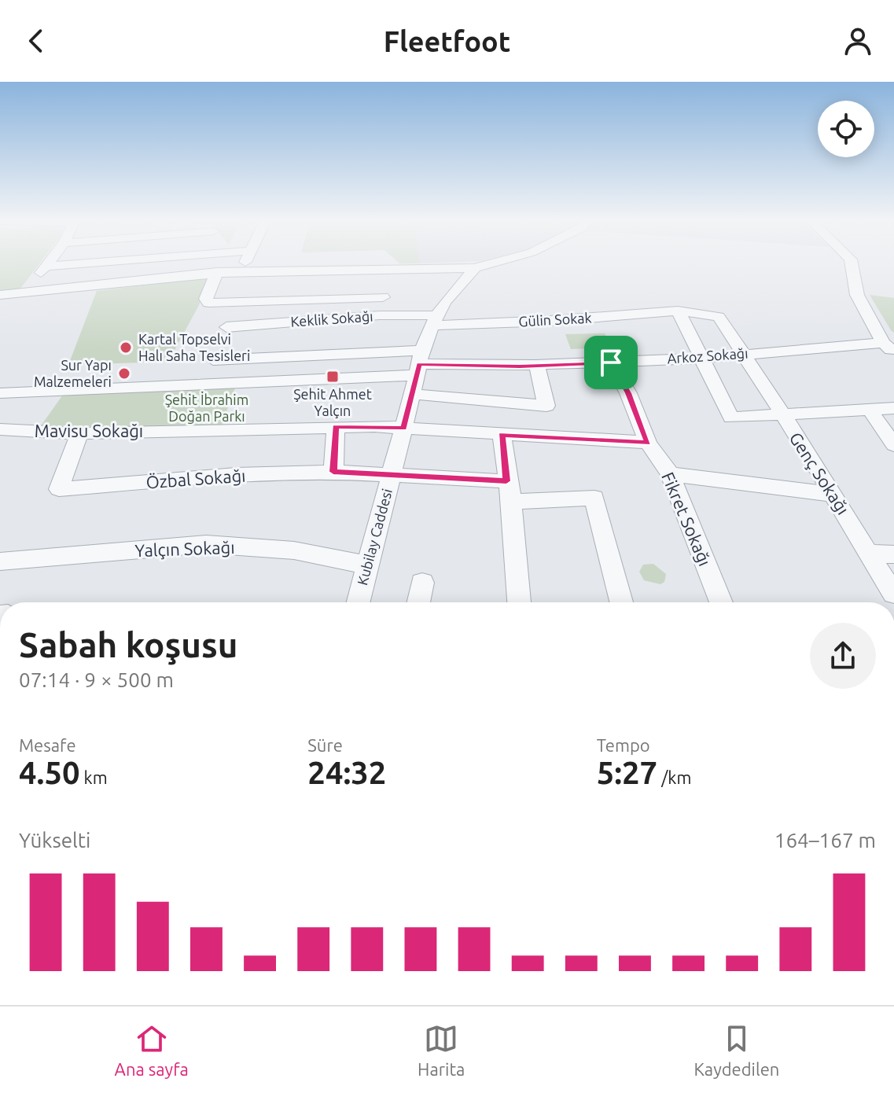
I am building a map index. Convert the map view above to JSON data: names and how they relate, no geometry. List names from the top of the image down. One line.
{"streets":{"street":["Keklik Sokağı","Gülin Sokak","Arkoz Sokağı","Mavisu Sokağı","Genç Sokağı","Özbal Sokağı","Fikret Sokağı","Kubilay Caddesi","Yalçın Sokağı"]},"crossings":[["Keklik Sokağı","Gülin Sokak"],["Keklik Sokağı","Kubilay Caddesi"],["Gülin Sokak","Arkoz Sokağı"],["Gülin Sokak","Genç Sokağı"],["Gülin Sokak","Kubilay Caddesi"],["Arkoz Sokağı","Genç Sokağı"],["Arkoz Sokağı","Fikret Sokağı"],["Arkoz Sokağı","Kubilay Caddesi"],["Mavisu Sokağı","Özbal Sokağı"],["Mavisu Sokağı","Fikret Sokağı"],["Mavisu Sokağı","Kubilay Caddesi"],["Özbal Sokağı","Kubilay Caddesi"],["Kubilay Caddesi","Yalçın Sokağı"]],"parks":["Şehit İbrahim Doğan Parkı"],"places":{"other":["Kartal Topselvi Halı Saha Tesisleri","Sur Yapı Malzemeleri"],"transit":["Şehit Ahmet Yalçın"]},"page":{"header":"Fleetfoot","heading":["Sabah koşusu","07:14 · 9 × 500 m"],"stats":[["Mesafe","4.50 km"],["Süre","24:32"],["Tempo","5:27 /km"]],"chart":["Yükselti","164–167 m"],"tabs":["Ana sayfa","Harita","Kaydedilen"]}}
